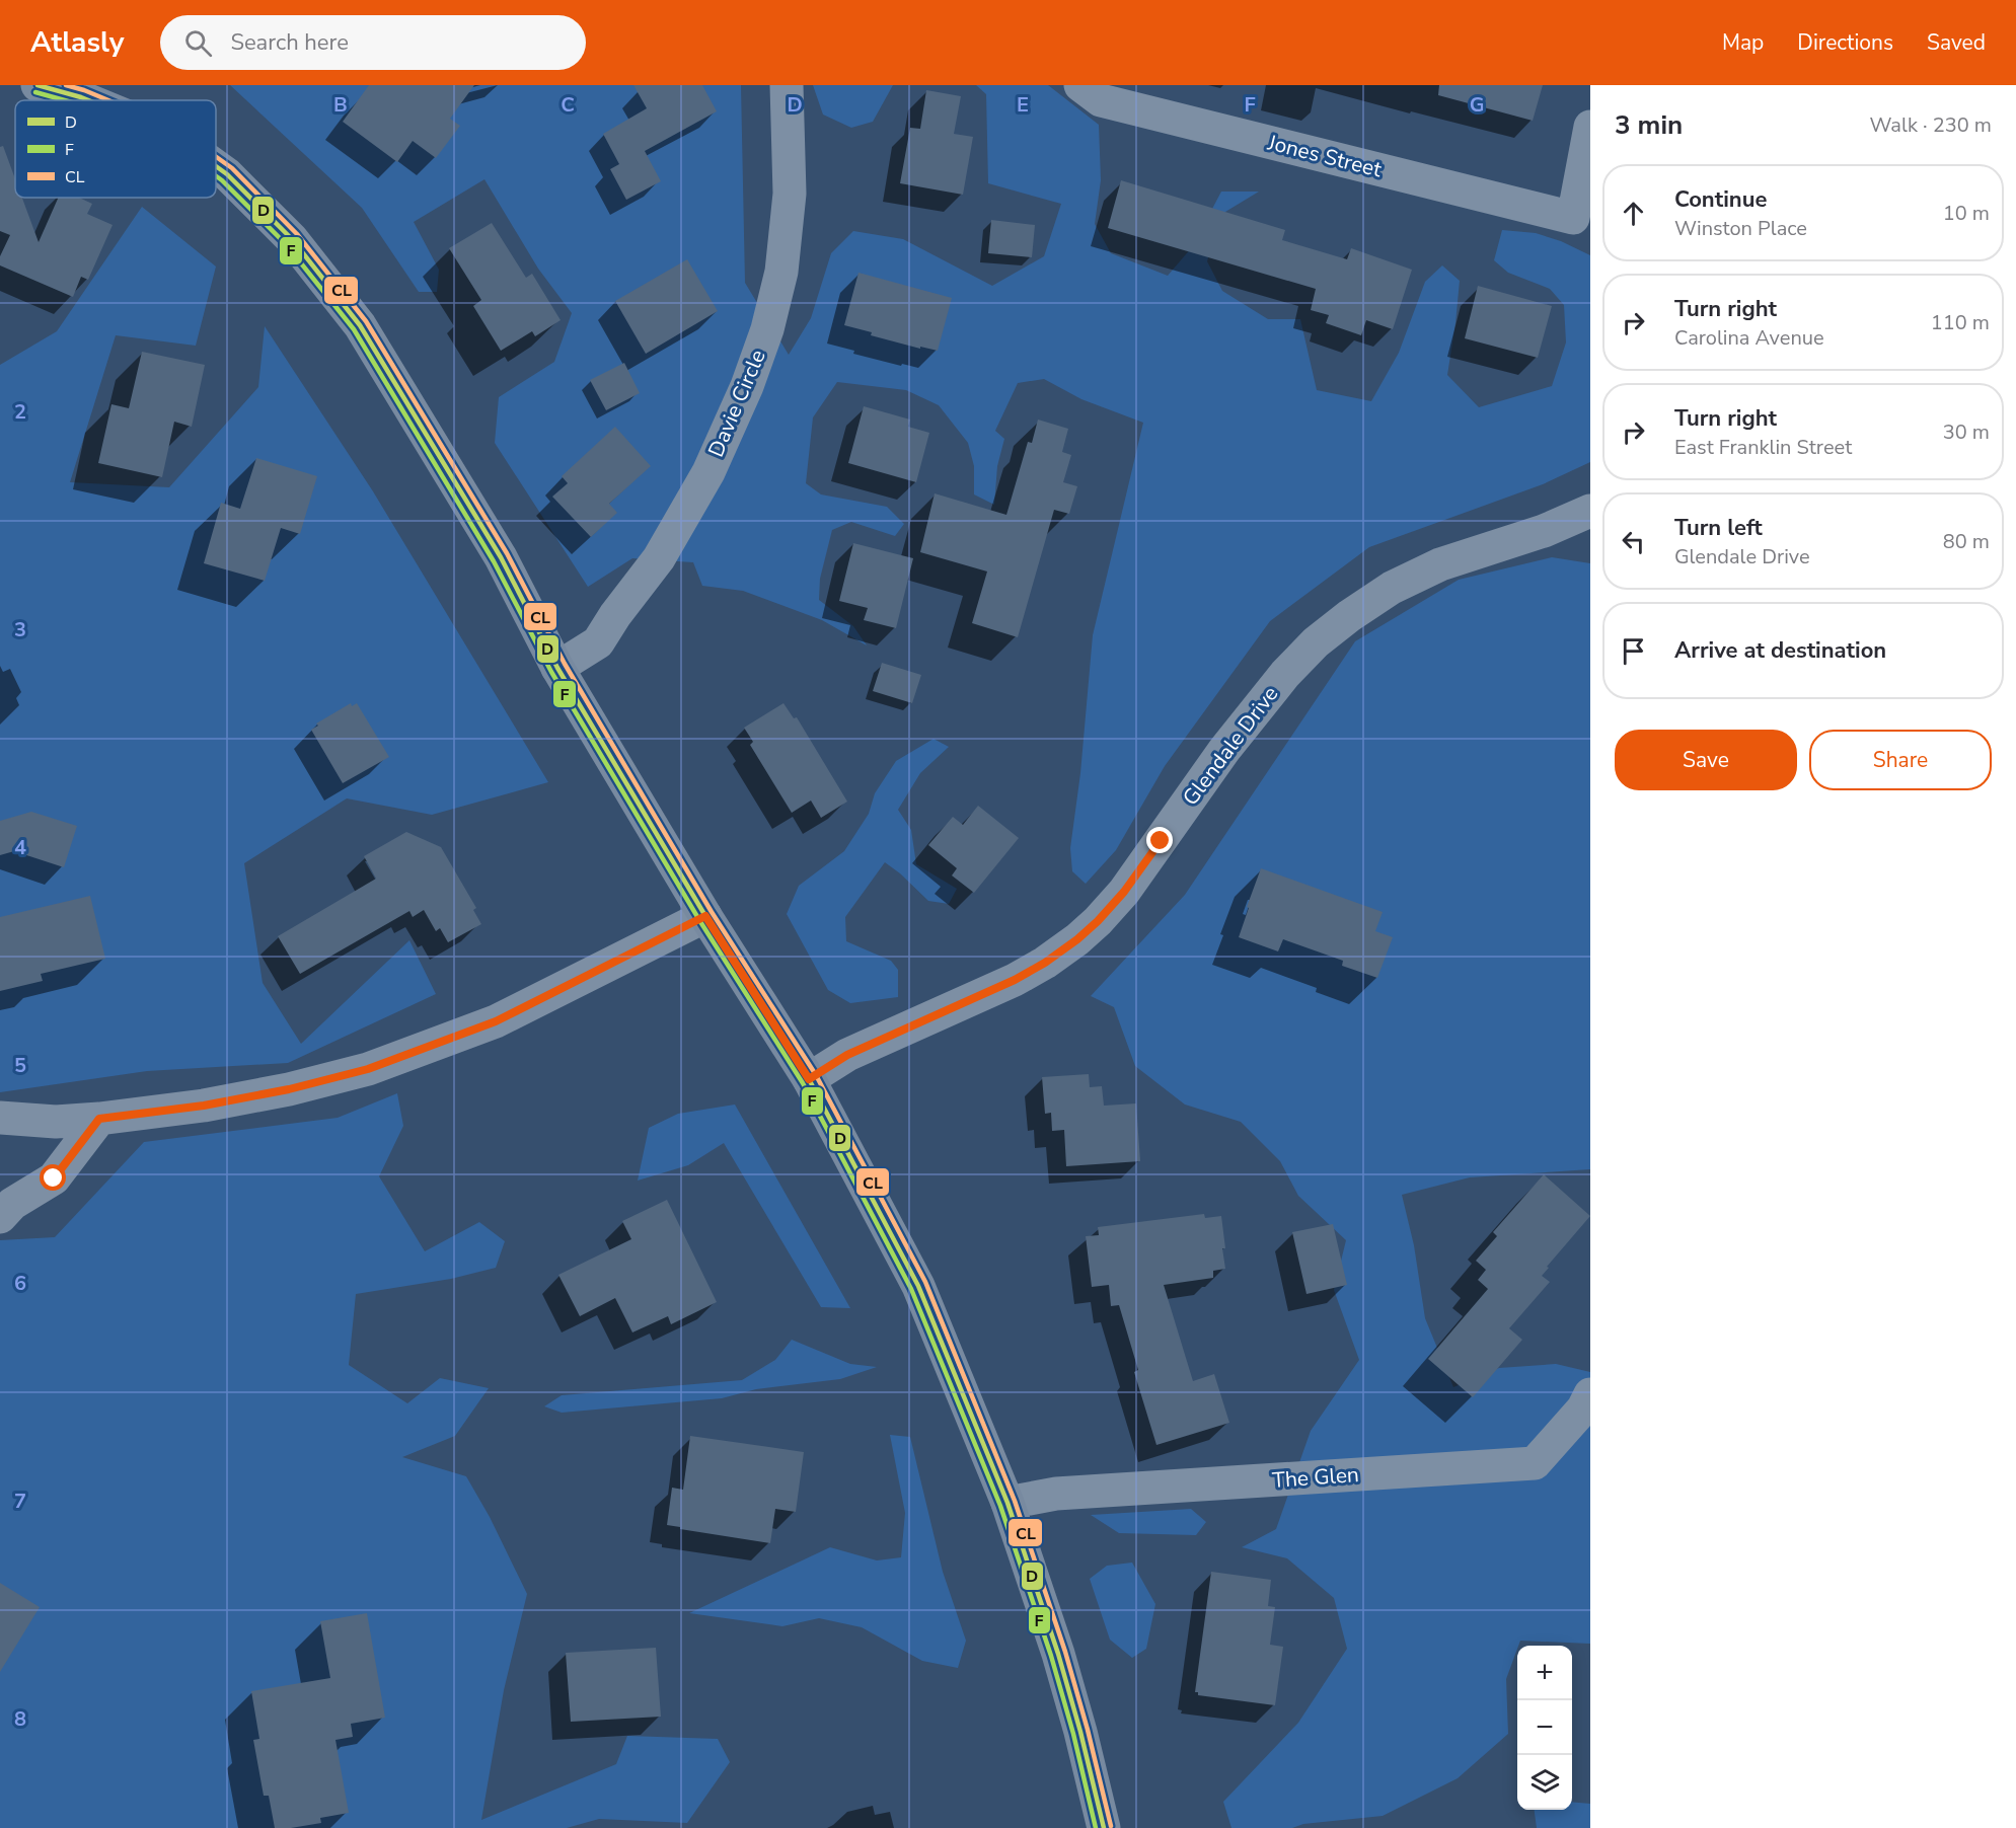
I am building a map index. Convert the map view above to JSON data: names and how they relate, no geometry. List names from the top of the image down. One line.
{"streets":{"street":["Jones Street","Davie Circle","Glendale Drive","The Glen"]},"lines":["transit line D","transit line CL","transit line F"],"legend":["D","F","CL"],"page":{"header":"Atlasly","search":"Search here","nav":["Map","Directions","Saved"],"heading":["3 min","Walk · 230 m"],"list":[["Continue","Winston Place","10 m"],["Turn right","Carolina Avenue","110 m"],["Turn right","East Franklin Street","30 m"],["Turn left","Glendale Drive","80 m"],"Arrive at destination"],"buttons":["Save","Share"],"map_buttons":["+","−"]},"grid":{"columns":["B","C","D","E","F","G"],"rows":["2","3","4","5","6","7","8"]}}
